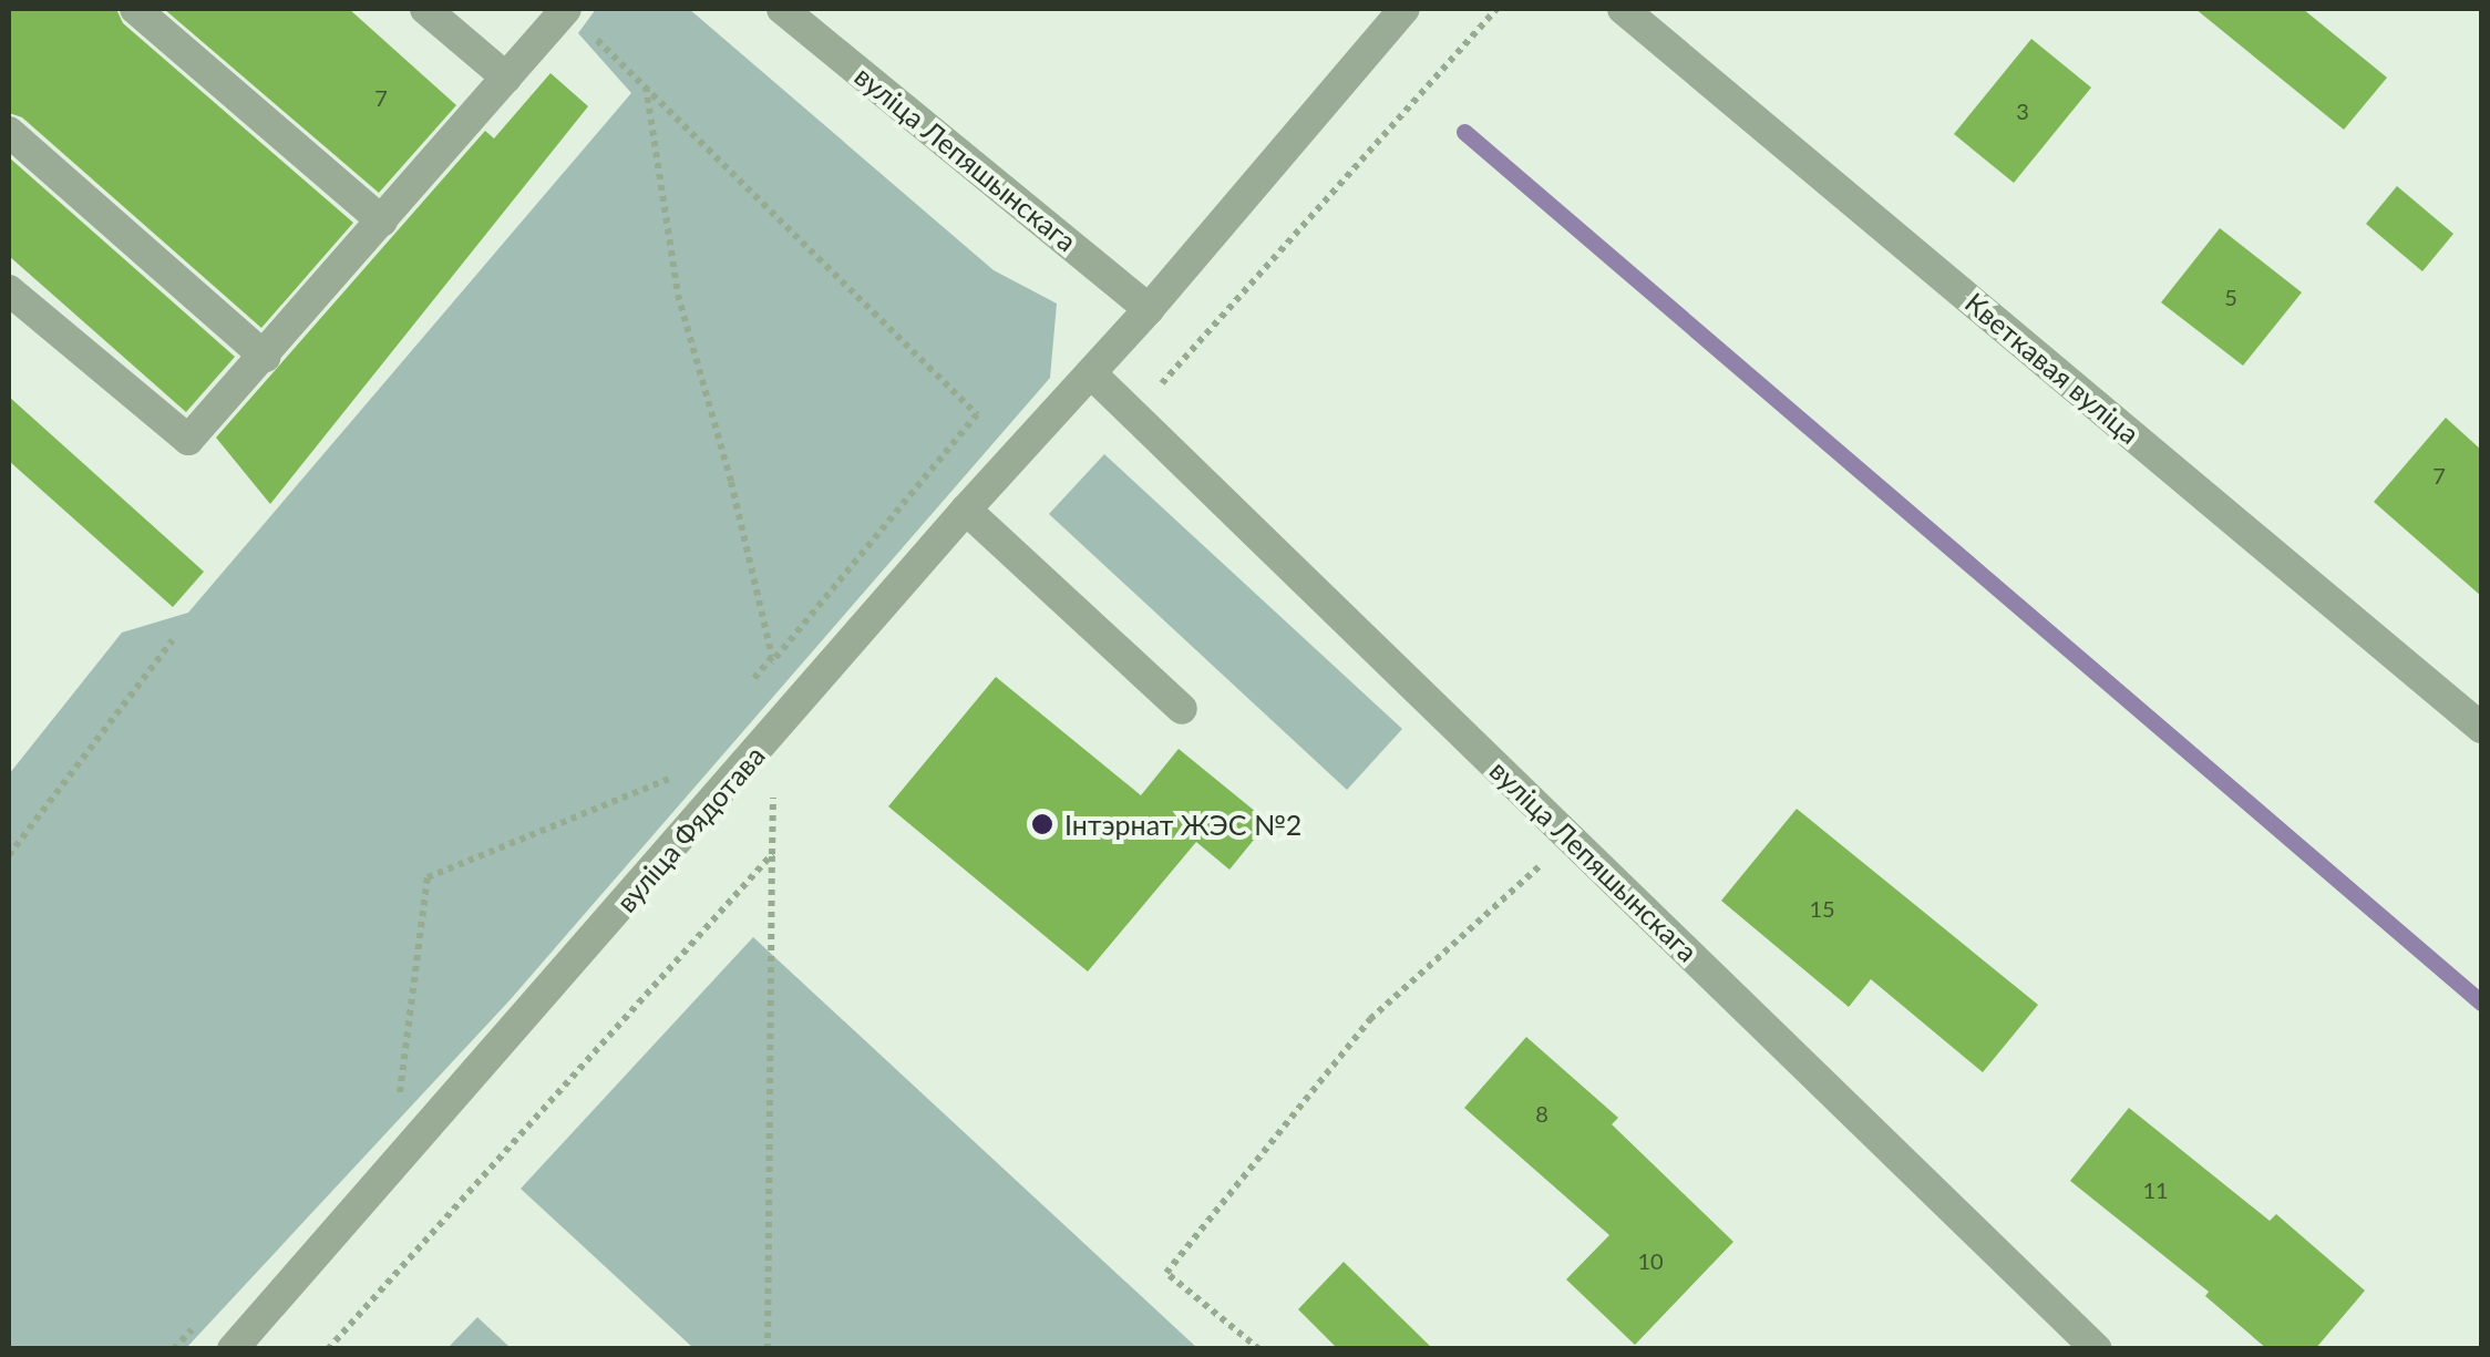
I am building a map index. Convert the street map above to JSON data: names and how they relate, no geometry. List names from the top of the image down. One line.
{"streets":{"street":["вуліца Лепяшынскага","Кветкавая вуліца","вуліца Фядотава"]},"crossings":[["вуліца Лепяшынскага","вуліца Фядотава"]],"places":["Інтэрнат ЖЭС №2"],"house_numbers":["7","3","5","7","15","8","11","10"]}
